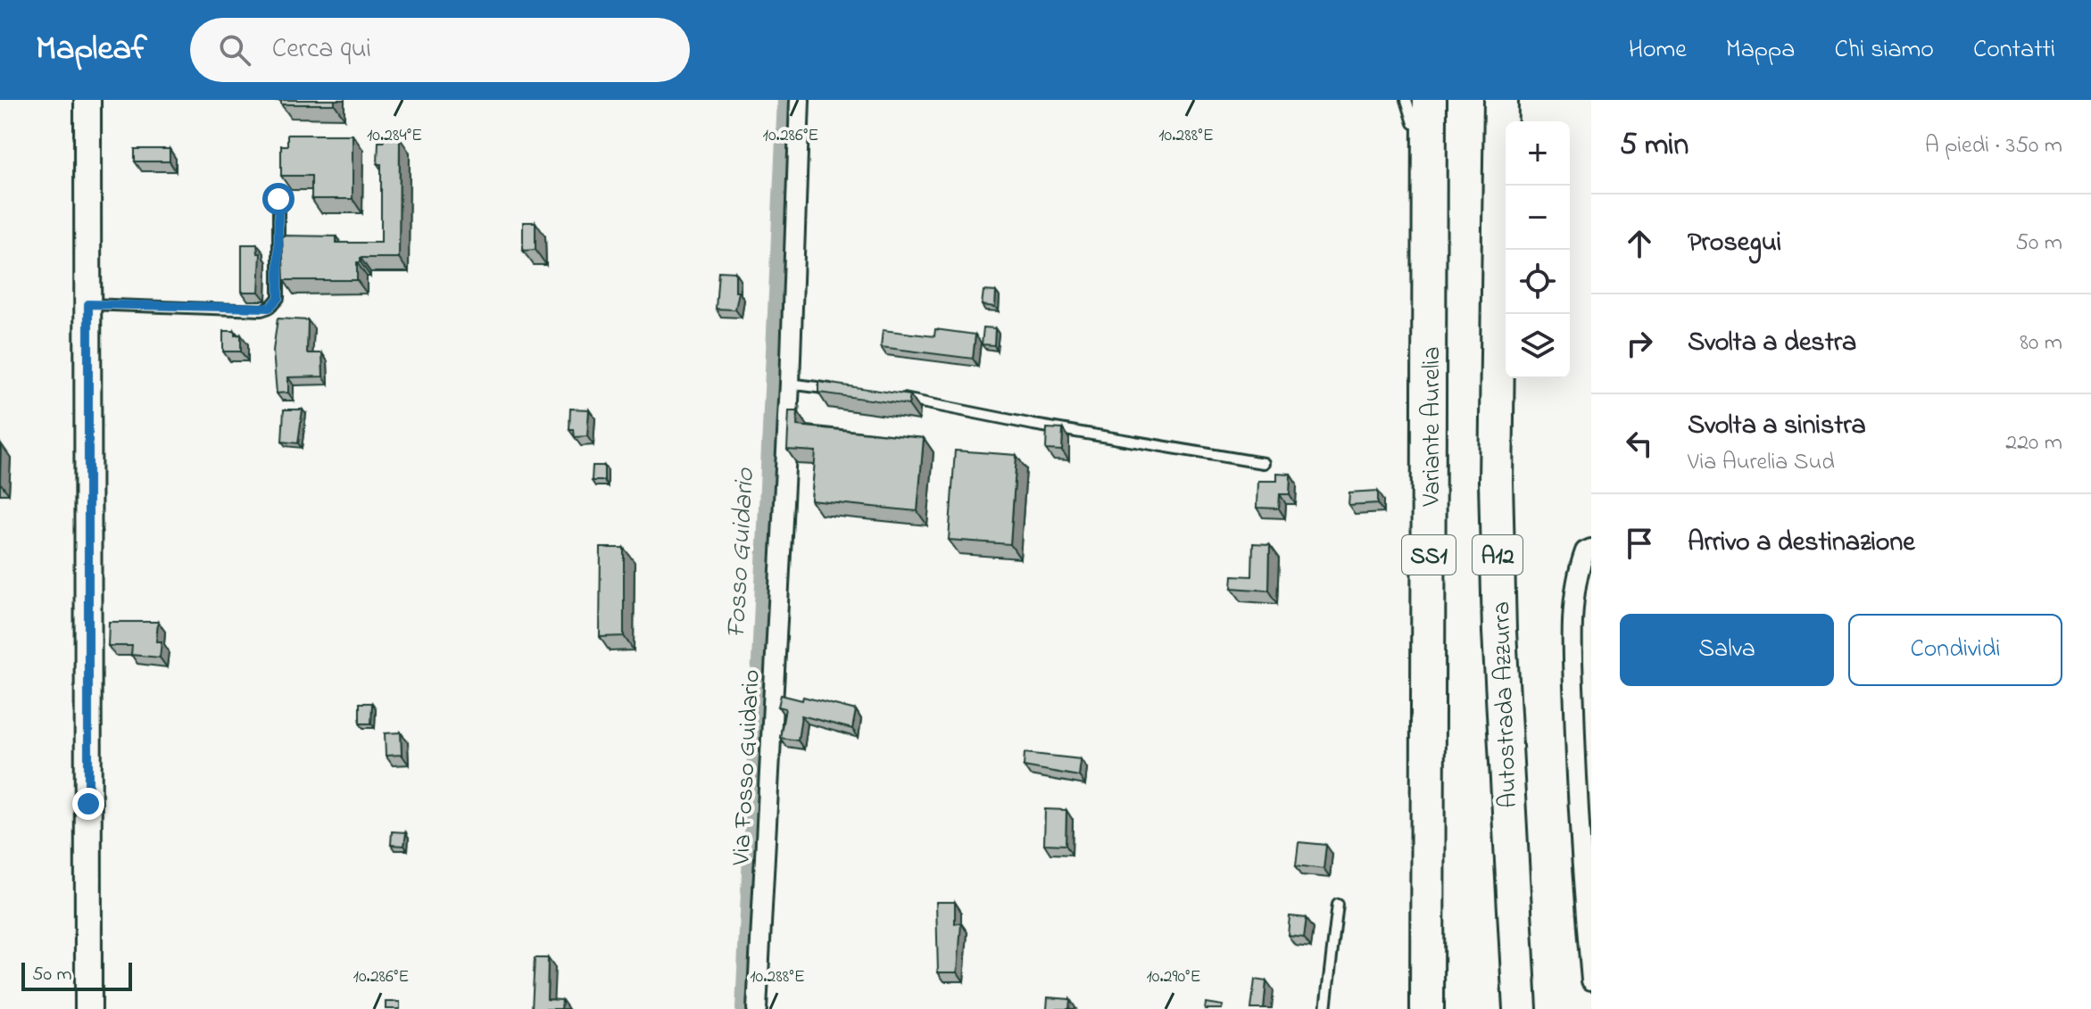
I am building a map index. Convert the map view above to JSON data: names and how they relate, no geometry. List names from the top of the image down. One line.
{"streets":{"highway":["Variante Aurelia","SS1","A12","Autostrada Azzurra"],"street":["Via Fosso Guidario"]},"water":["Fosso Guidario"],"scale_bar":"50 m","page":{"header":"Mapleaf","search":"Cerca qui","nav":["Home","Mappa","Chi siamo","Contatti"],"heading":["5 min","A piedi · 350 m"],"map_buttons":["+","−"],"list":[["Prosegui","50 m"],["Svolta a destra","80 m"],["Svolta a sinistra","Via Aurelia Sud","220 m"],"Arrivo a destinazione"],"buttons":["Salva","Condividi"],"scale":"50 m"},"coordinates":["10.284°E","10.286°E","10.288°E","10.290°E"]}
